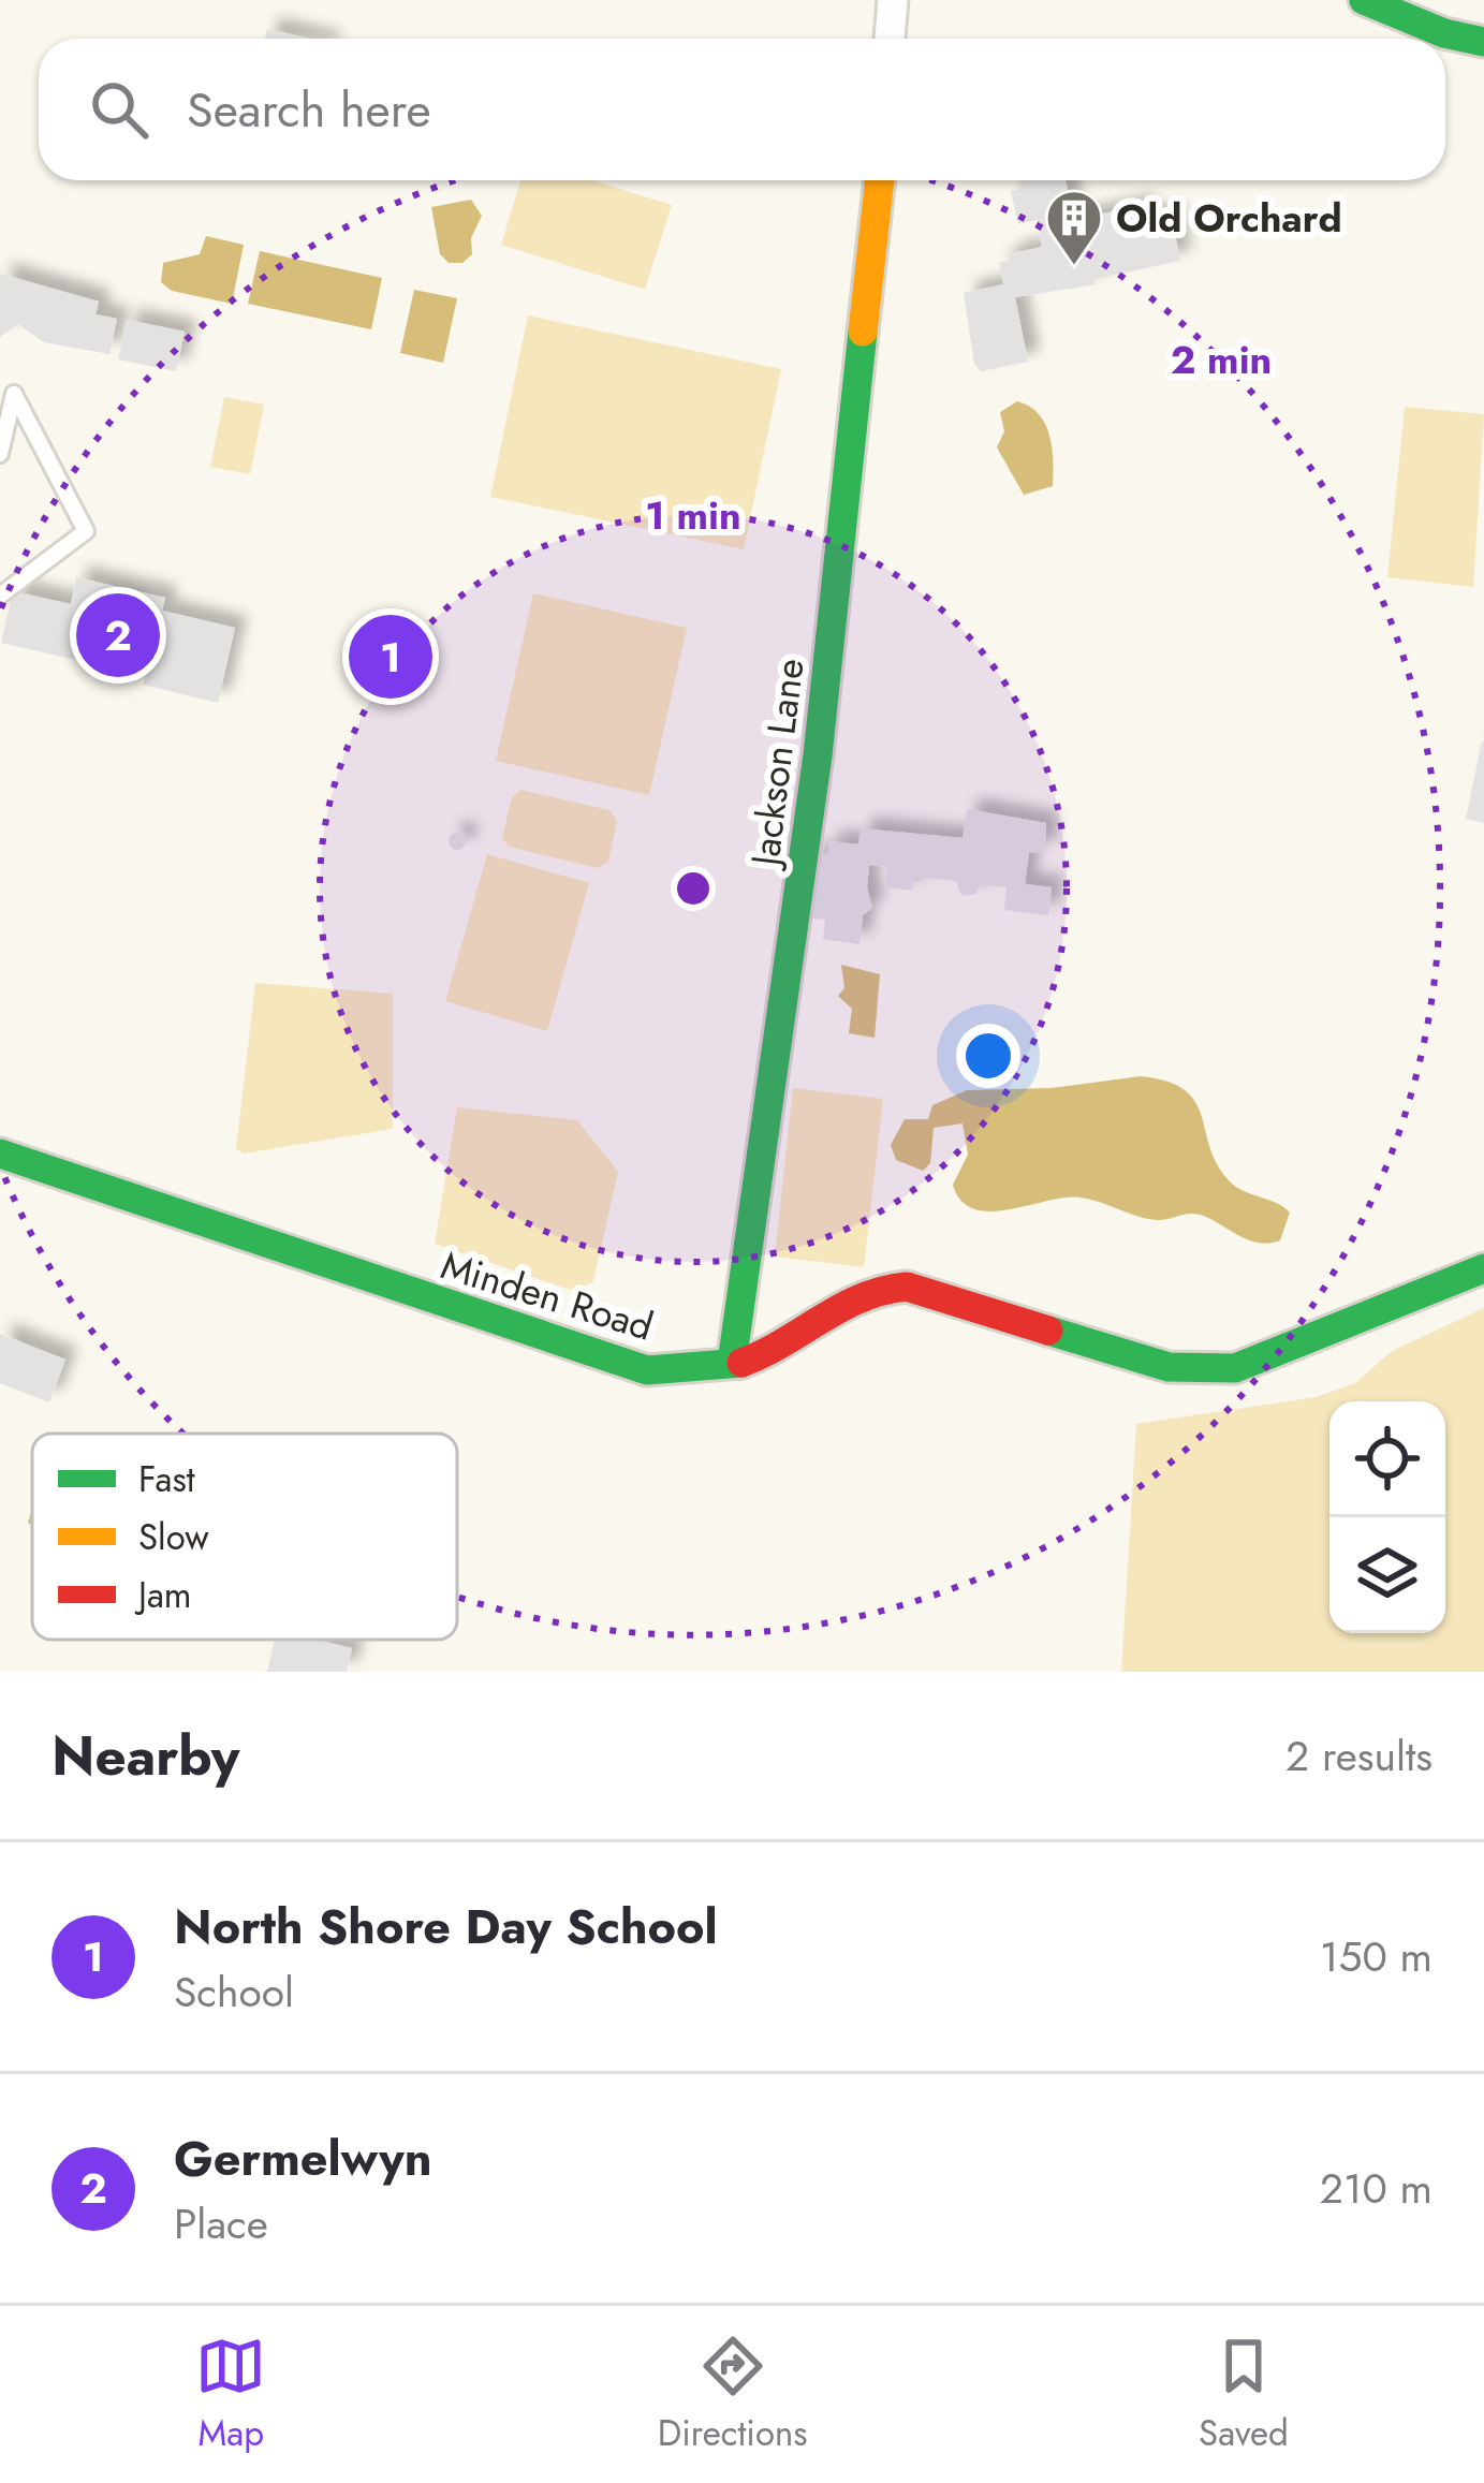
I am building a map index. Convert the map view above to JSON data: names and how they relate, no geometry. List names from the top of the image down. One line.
{"streets":{"street":["Jackson Lane","Minden Road"]},"crossings":[["Jackson Lane","Minden Road"]],"places":{"building":["Old Orchard"]},"legend":["Fast","Slow","Jam"],"page":{"search":"Search here","pins":["2","1"],"heading":["Nearby","2 results"],"list":[{"mark":"1","name":"North Shore Day School","note":"School","value":"150 m"},{"mark":"2","name":"Germelwyn","note":"Place","value":"210 m"}],"nav":["Map","Directions","Saved"]},"rings":["2 min","1 min"]}
